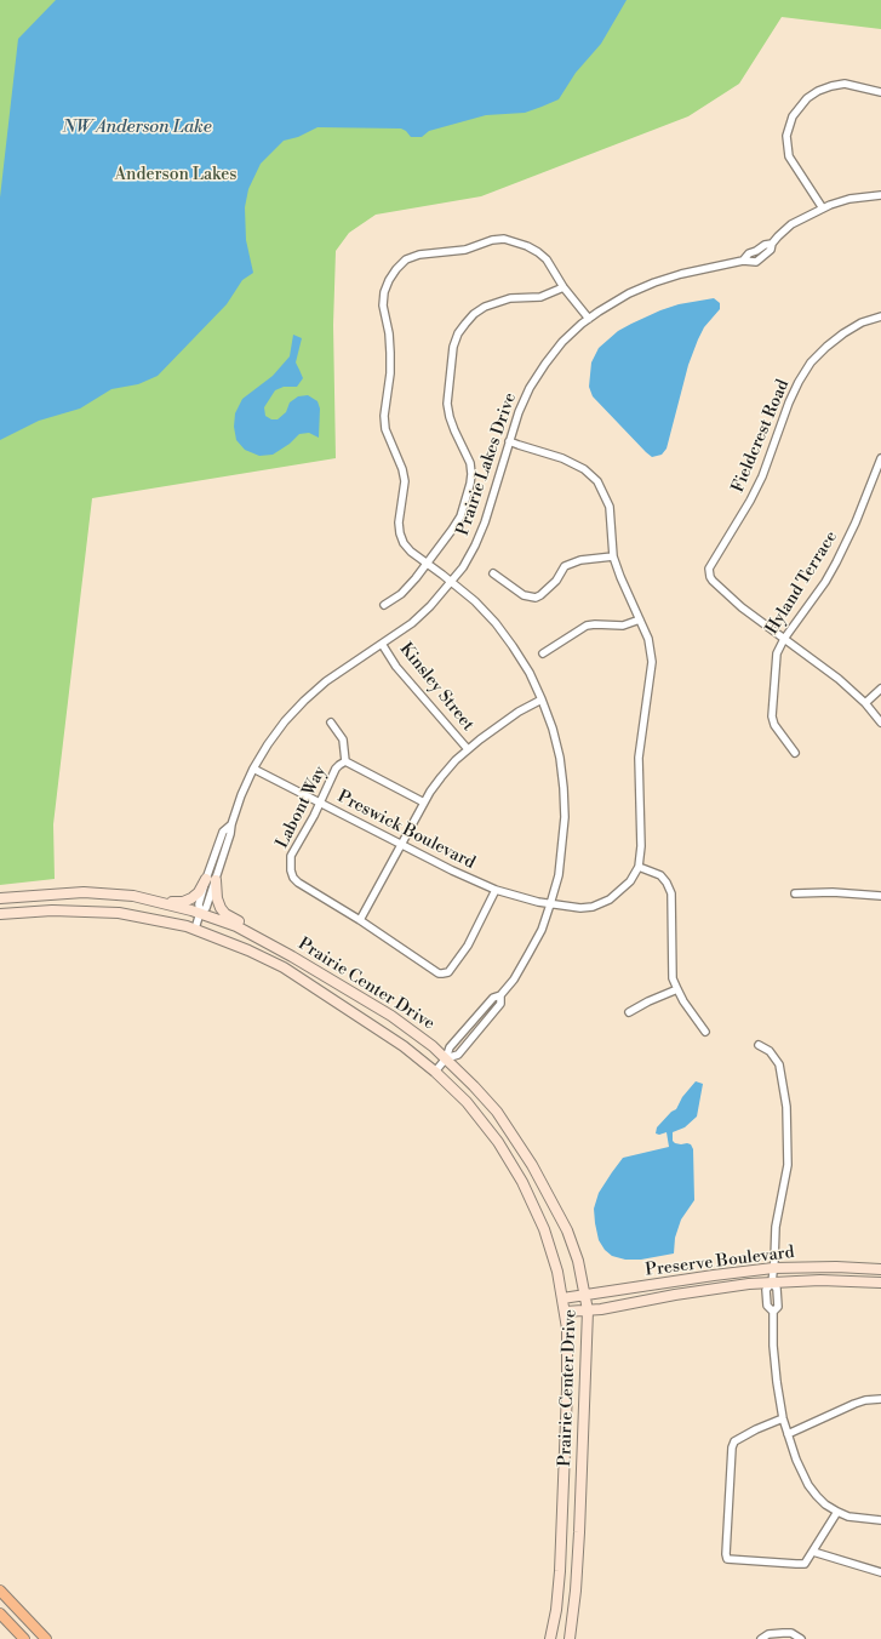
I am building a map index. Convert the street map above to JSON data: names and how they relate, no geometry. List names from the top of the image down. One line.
{"streets":{"main road":["Prairie Center Drive","Preserve Boulevard"],"street":["Fieldcrest Road","Prairie Lakes Drive","Hyland Terrace","Kinsley Street","Labont Way","Preswick Boulevard"]},"crossings":[["Fieldcrest Road","Hyland Terrace"],["Prairie Lakes Drive","Kinsley Street"],["Prairie Lakes Drive","Preswick Boulevard"],["Prairie Lakes Drive","Prairie Center Drive"],["Labont Way","Preswick Boulevard"],["Prairie Center Drive","Preserve Boulevard"]],"water":["NW Anderson Lake"],"parks":["Anderson Lakes"]}
